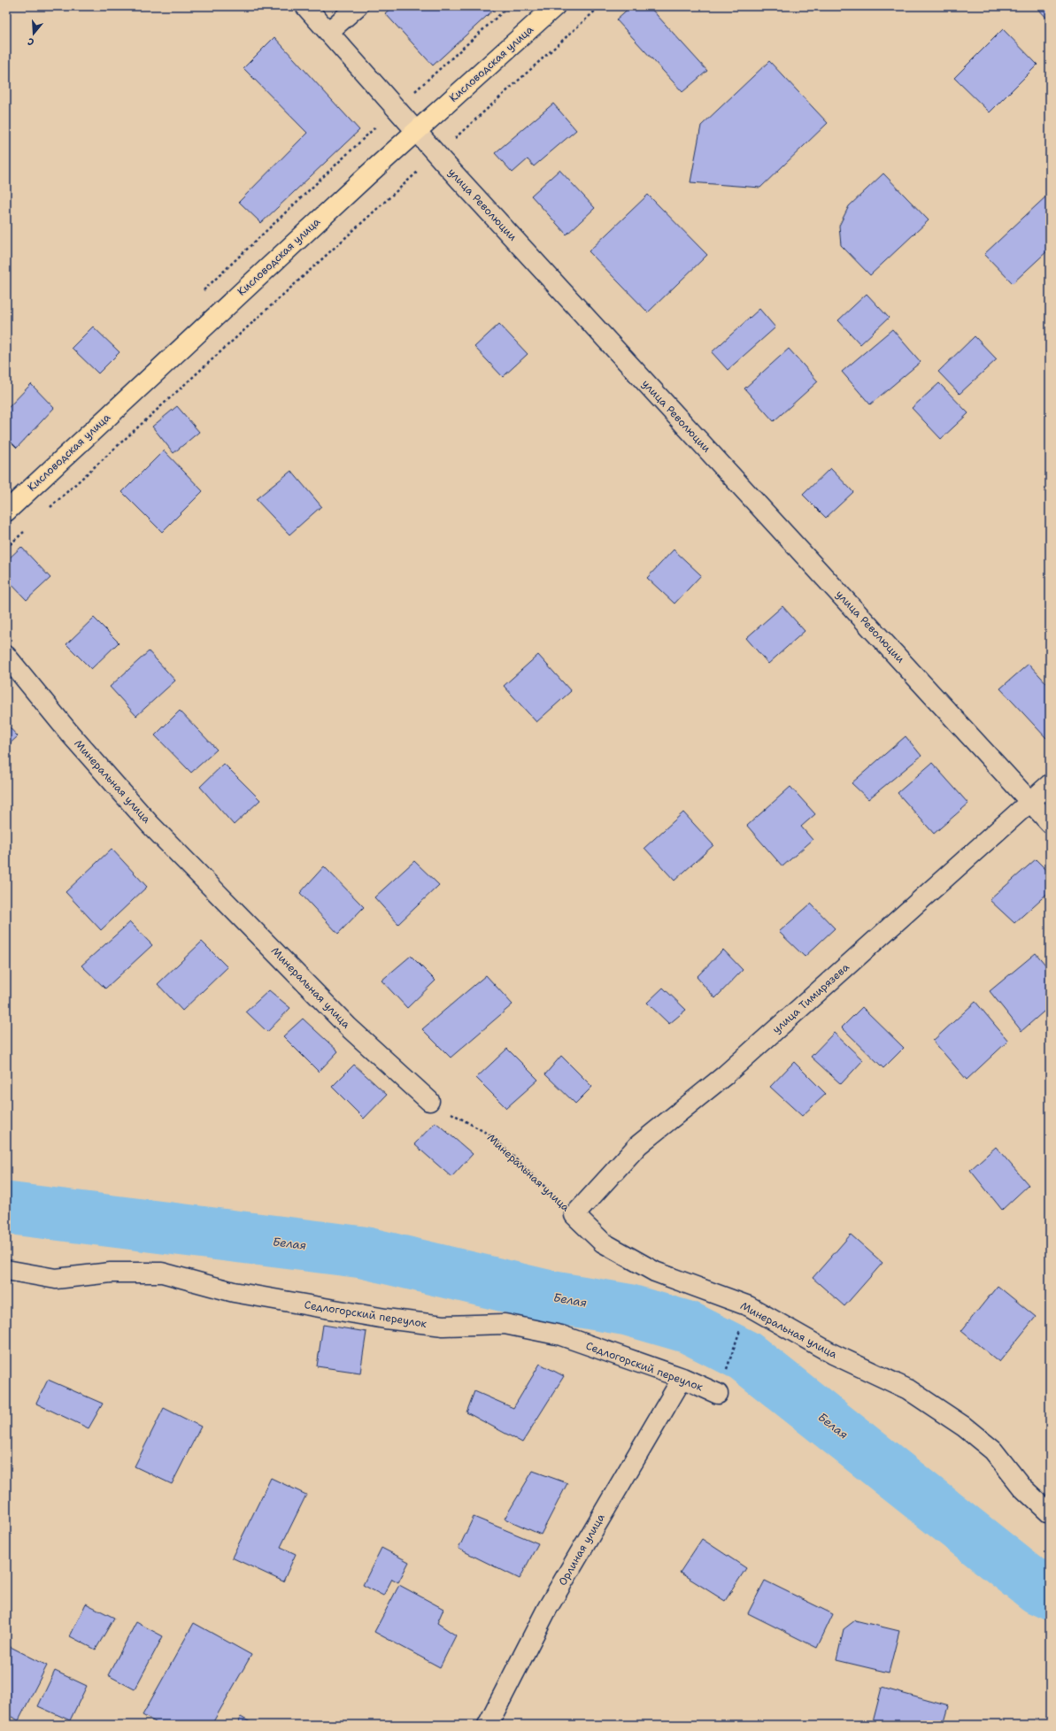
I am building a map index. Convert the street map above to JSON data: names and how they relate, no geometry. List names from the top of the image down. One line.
{"streets":{"main road":["Кисловодская улица"],"street":["улица Революции","Минеральная улица","улица Тимирязева","Седлогорский переулок","Орлиная улица"]},"crossings":[["Кисловодская улица","улица Революции"],["улица Революции","улица Тимирязева"],["Минеральная улица","улица Тимирязева"],["Седлогорский переулок","Орлиная улица"]],"water":["Белая"],"north":"bottom"}
